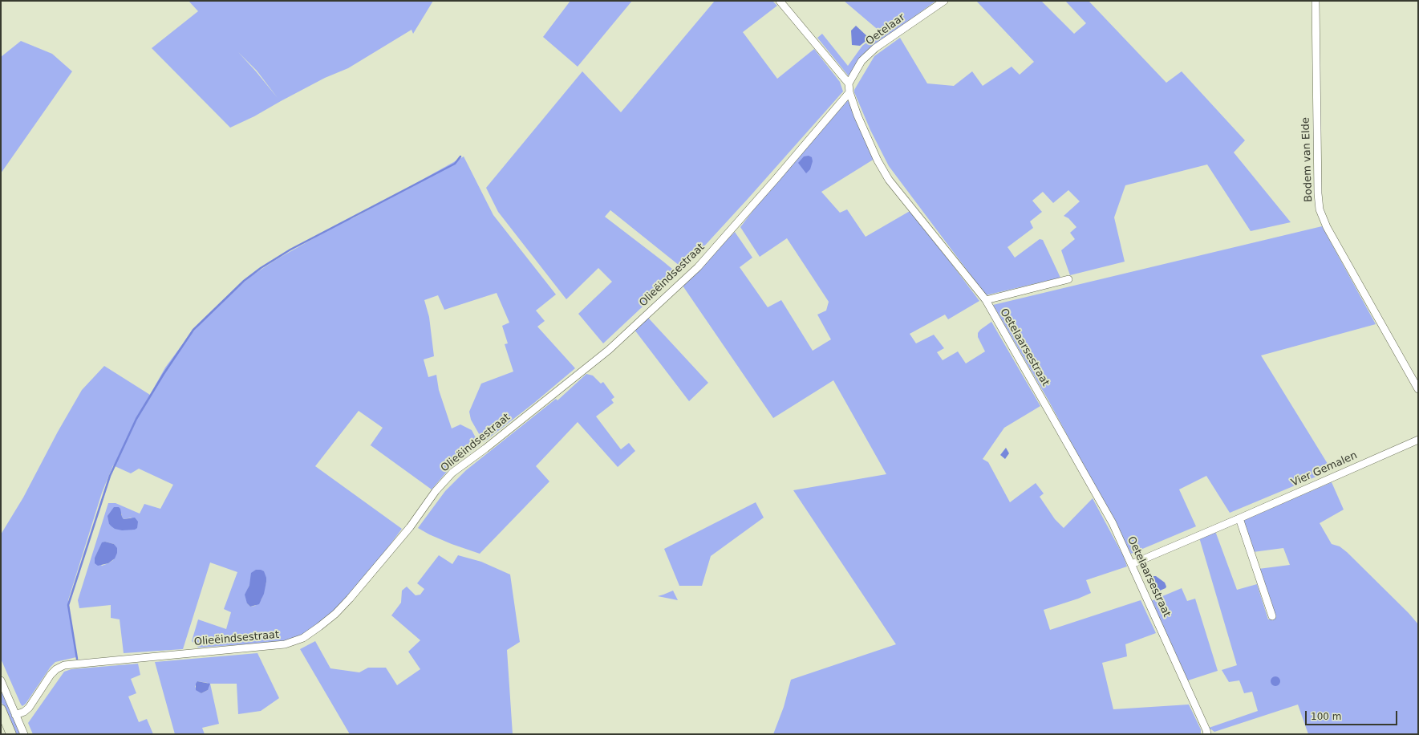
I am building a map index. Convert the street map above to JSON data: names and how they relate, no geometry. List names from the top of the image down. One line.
{"streets":{"street":["Oetelaar","Bodem van Elde","Olieëindsestraat","Oetelaarsestraat","Vier Gemalen"]},"crossings":[["Oetelaar","Oetelaarsestraat"],["Olieëindsestraat","Oetelaarsestraat"],["Oetelaarsestraat","Vier Gemalen"]],"scale_bar":"100 m"}
